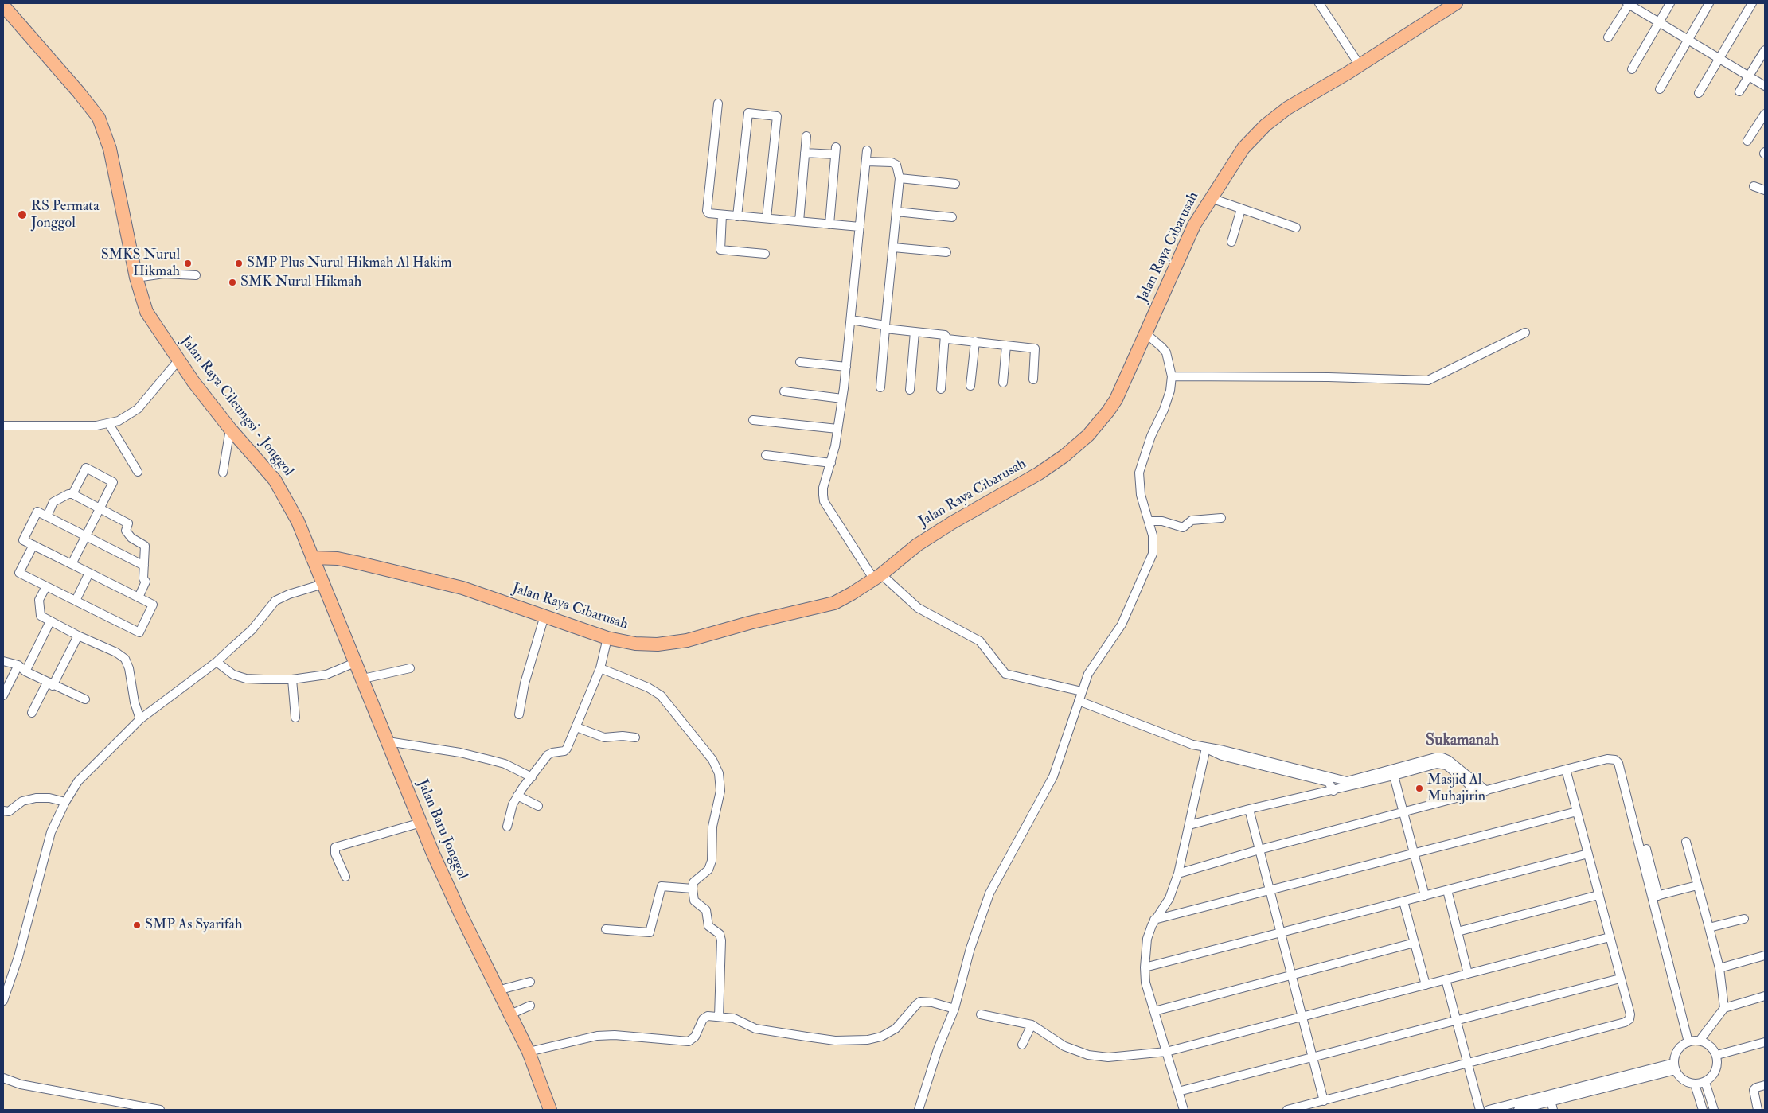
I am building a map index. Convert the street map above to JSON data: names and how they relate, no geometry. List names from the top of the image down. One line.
{"streets":{"main road":["Jalan Raya Cibarusah","Jalan Raya Cileungsi - Jonggol","Jalan Baru Jonggol"]},"crossings":[["Jalan Raya Cibarusah","Jalan Raya Cileungsi - Jonggol"],["Jalan Raya Cibarusah","Jalan Baru Jonggol"],["Jalan Raya Cileungsi - Jonggol","Jalan Baru Jonggol"]],"districts":["Sukamanah"],"places":["RS Permata Jonggol","SMKS Nurul Hikmah","SMP Plus Nurul Hikmah Al Hakim","SMK Nurul Hikmah","Masjid Al Muhajirin","SMP As Syarifah"]}
